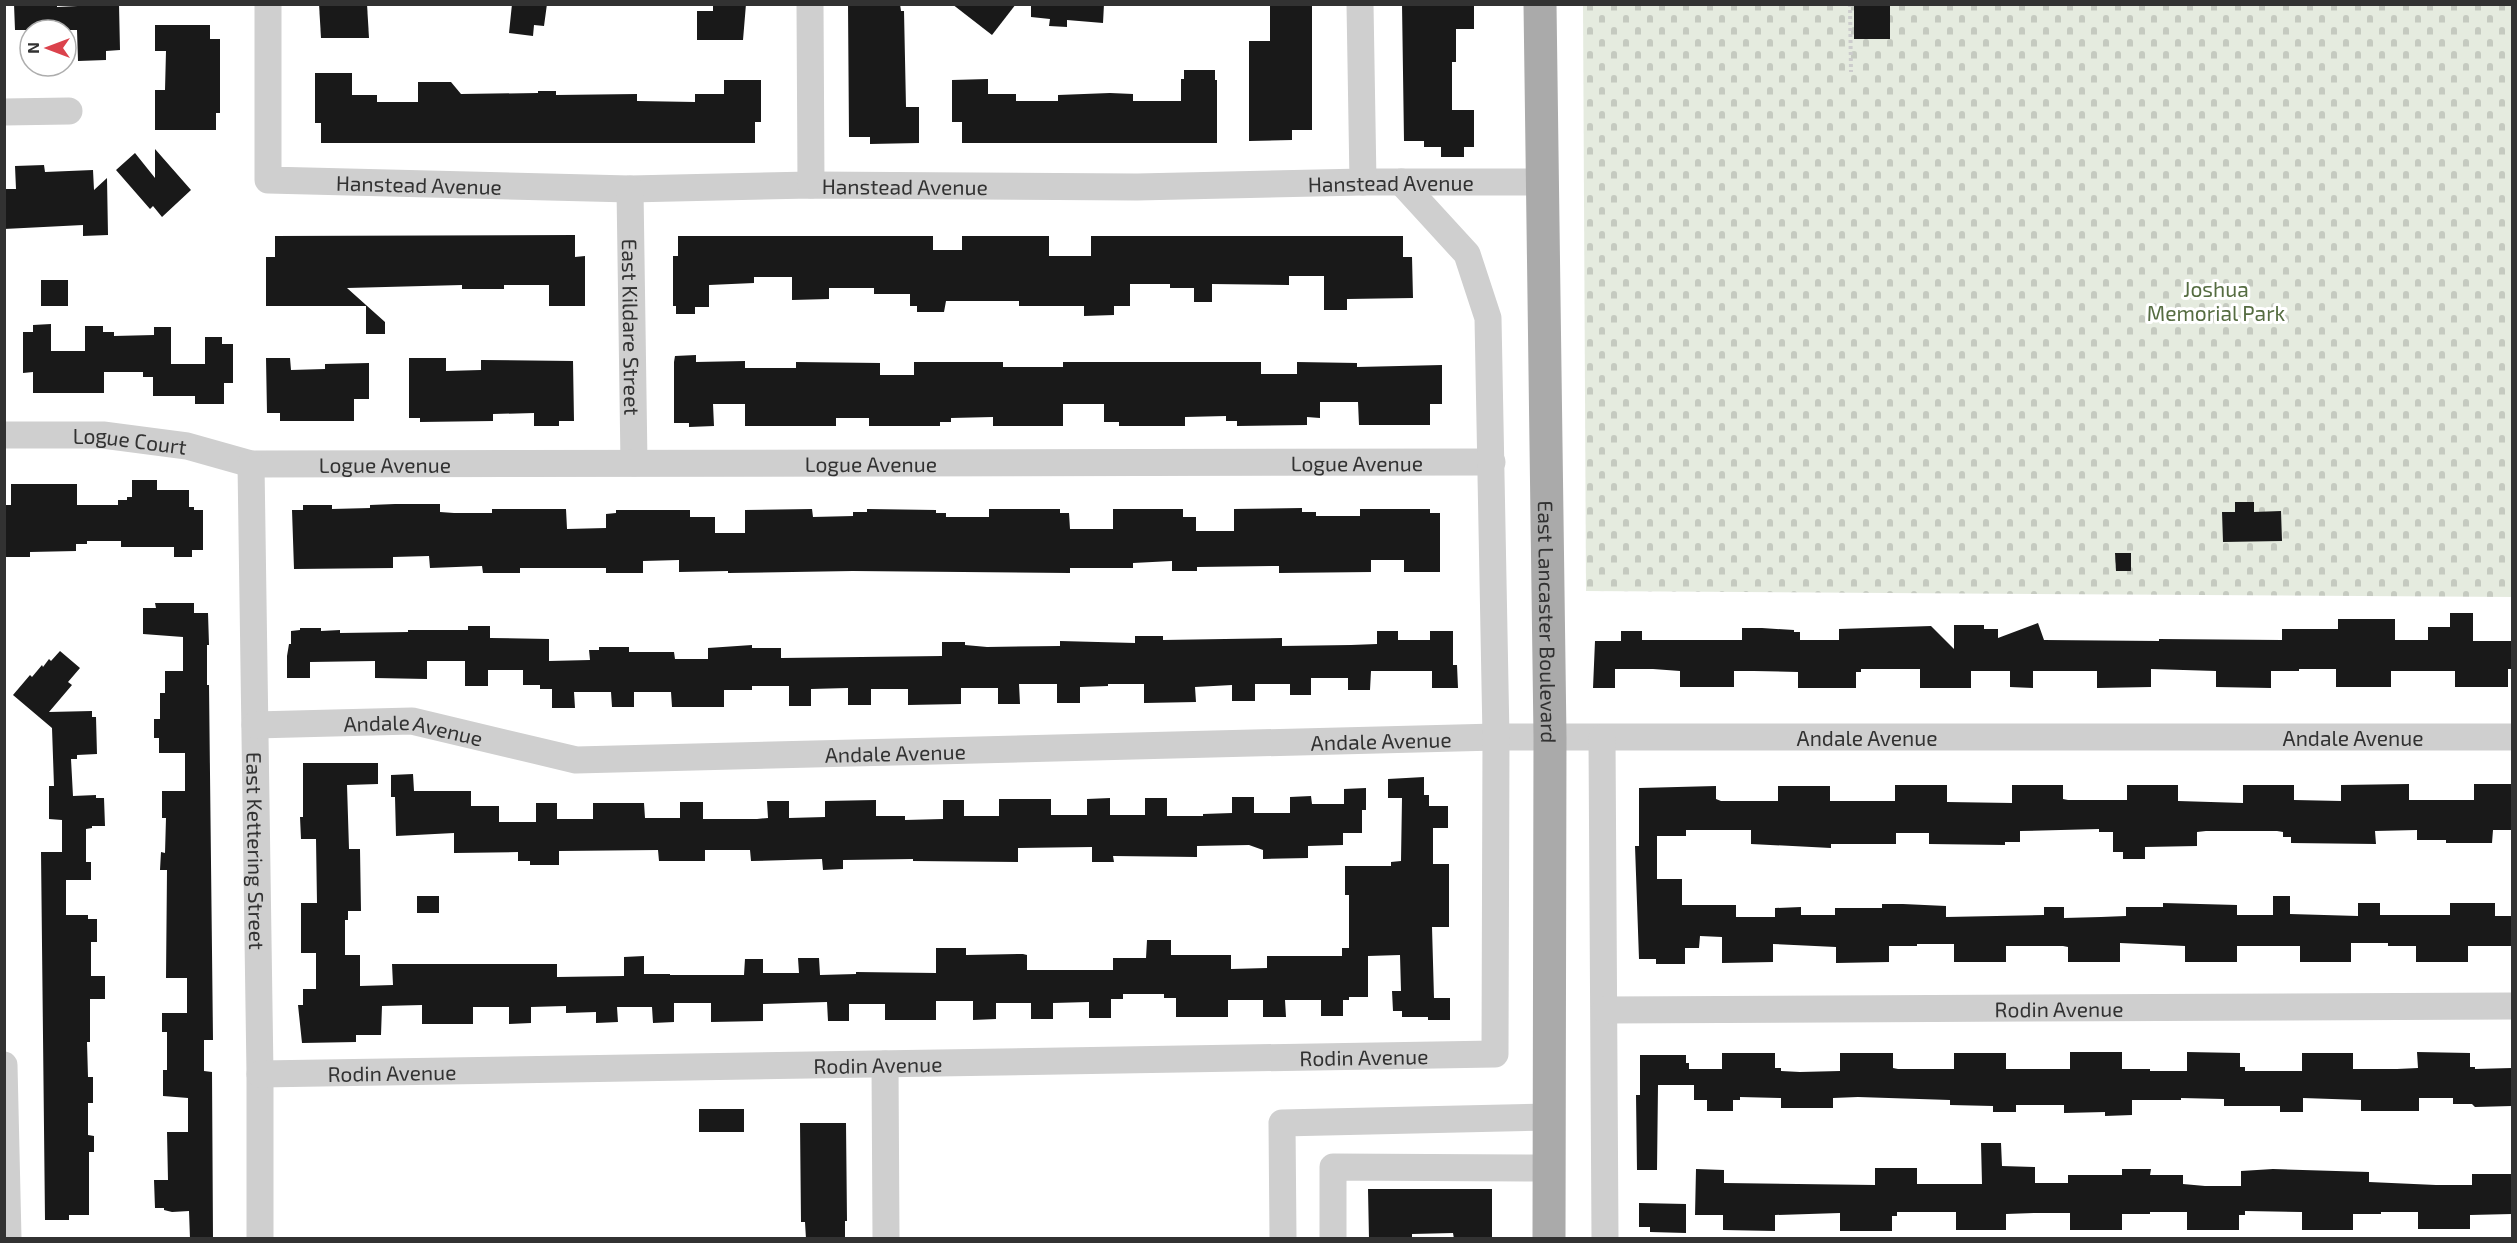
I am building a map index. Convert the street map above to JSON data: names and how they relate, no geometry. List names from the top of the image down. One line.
{"streets":{"main road":["East Lancaster Boulevard"],"street":["Hanstead Avenue","East Kildare Street","Logue Court","Logue Avenue","Andale Avenue","East Kettering Street","Rodin Avenue"]},"crossings":[["Hanstead Avenue","East Kildare Street"],["Hanstead Avenue","East Lancaster Boulevard"],["East Kildare Street","Logue Avenue"],["Logue Court","Logue Avenue"],["Logue Court","East Kettering Street"],["Logue Avenue","East Kettering Street"],["East Lancaster Boulevard","Andale Avenue"],["Andale Avenue","East Kettering Street"],["Andale Avenue","Rodin Avenue"],["East Kettering Street","Rodin Avenue"]],"parks":["Joshua Memorial Park"],"north":"left"}
